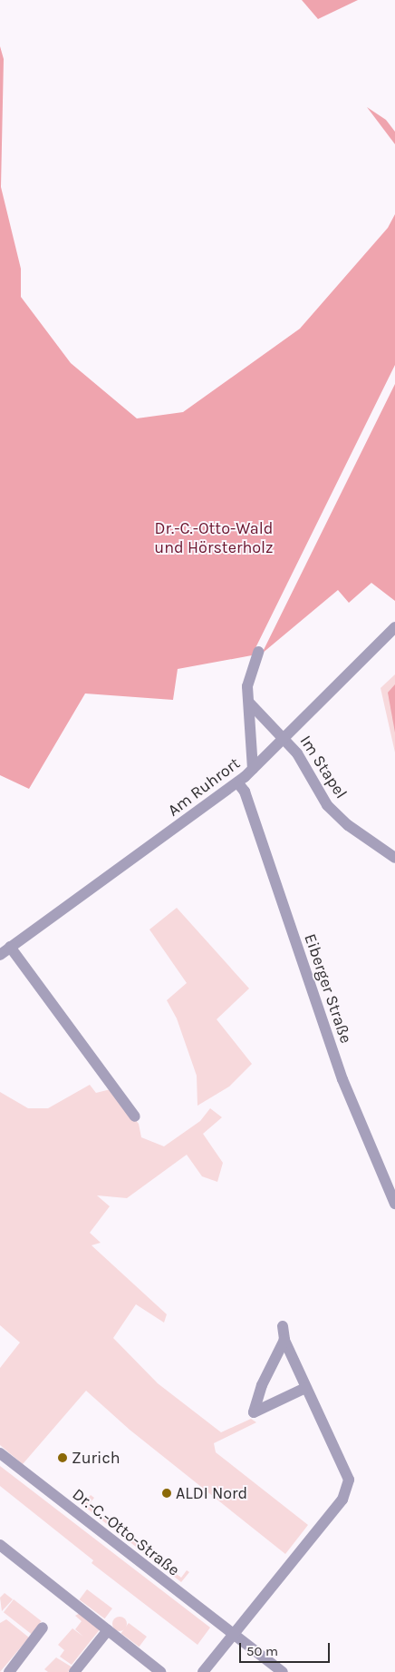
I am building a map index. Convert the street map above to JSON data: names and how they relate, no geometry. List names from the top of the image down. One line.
{"streets":{"street":["Im Stapel","Am Ruhrort","Eiberger Straße","Dr.-C.-Otto-Straße"]},"crossings":[["Im Stapel","Am Ruhrort"],["Am Ruhrort","Eiberger Straße"]],"parks":["Dr.-C.-Otto-Wald und Hörsterholz"],"places":["Zurich","ALDI Nord"],"scale_bar":"50 m"}
